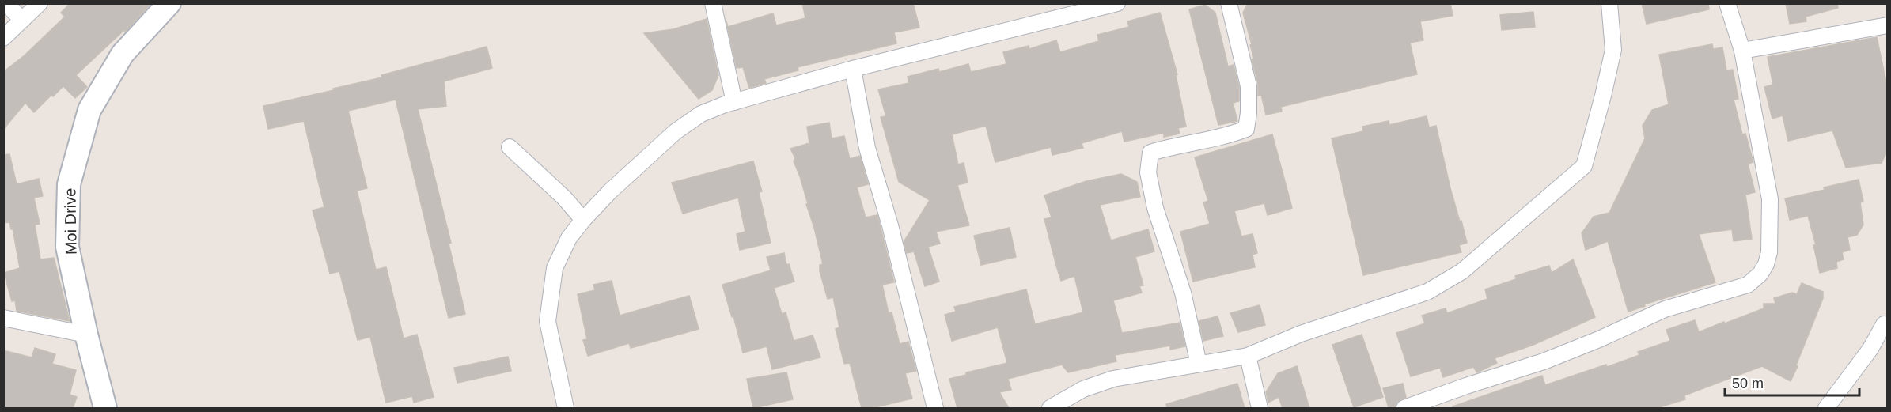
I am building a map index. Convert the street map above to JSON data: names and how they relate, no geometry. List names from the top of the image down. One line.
{"streets":{"street":["Moi Drive"]},"scale_bar":"50 m"}
